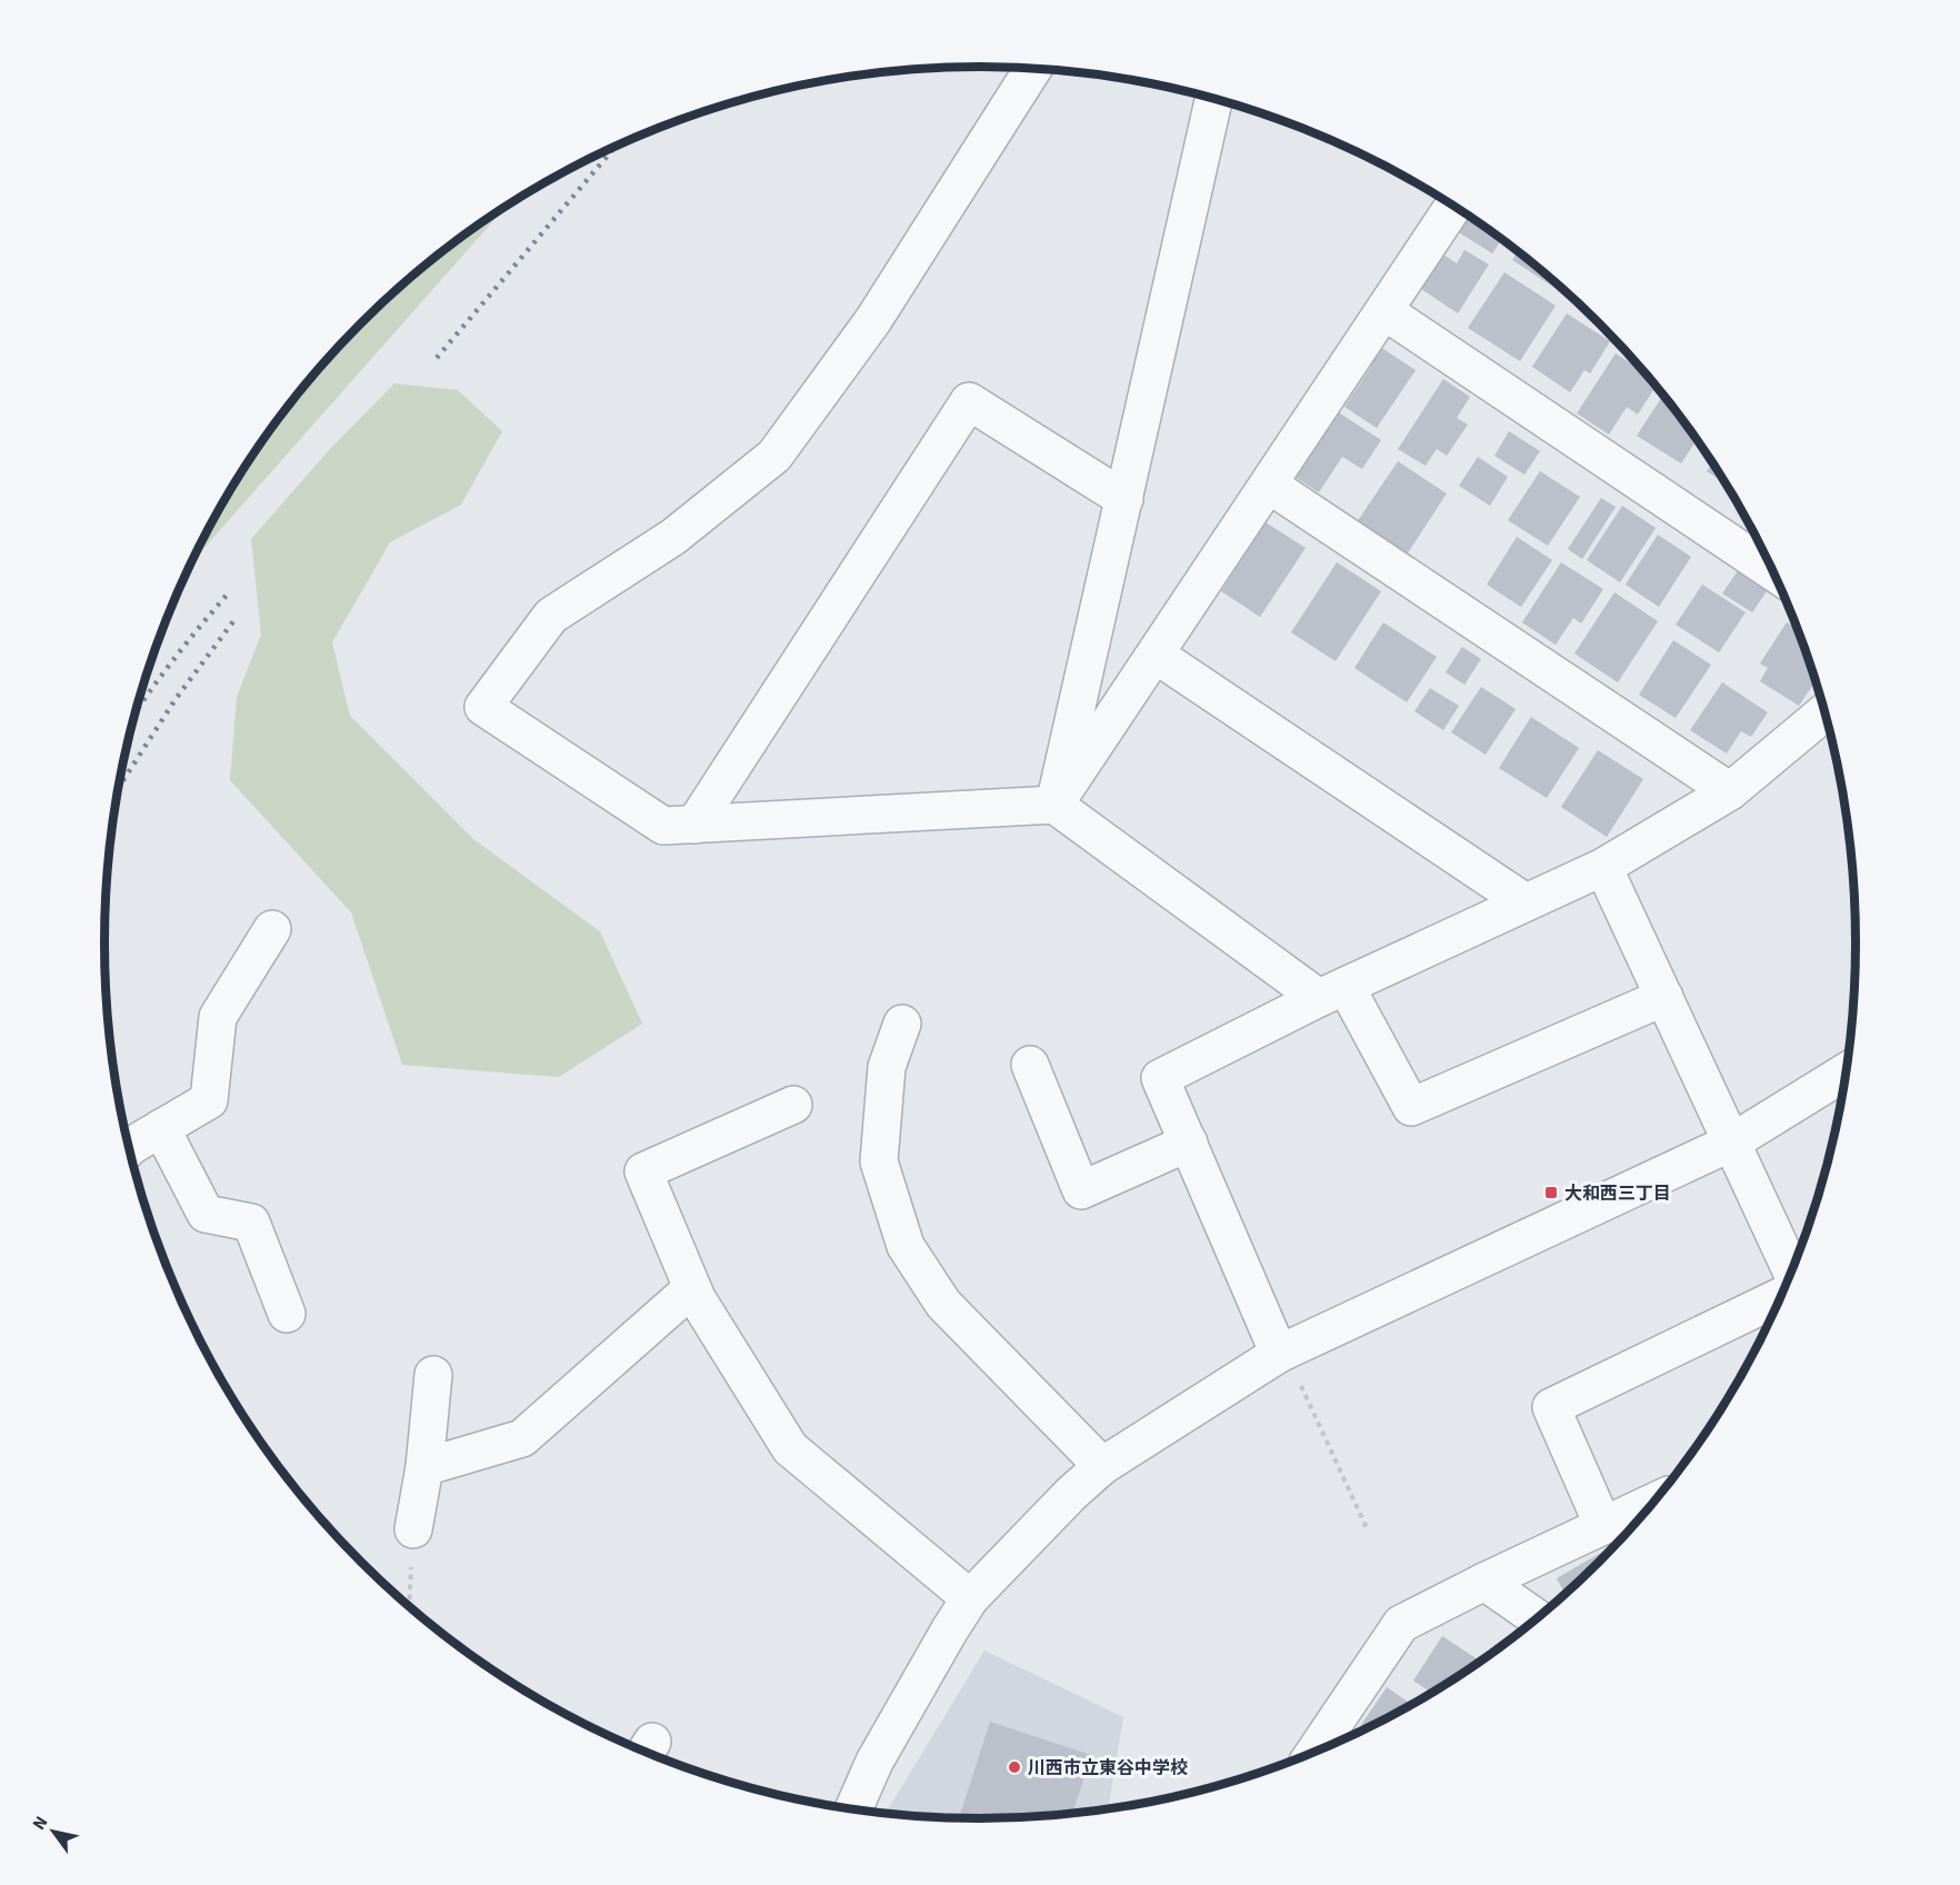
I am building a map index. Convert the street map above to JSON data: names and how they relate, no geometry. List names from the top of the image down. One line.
{"places":{"transit":["大和西三丁目"],"other":["川西市立東谷中学校"]},"north":"top left"}
